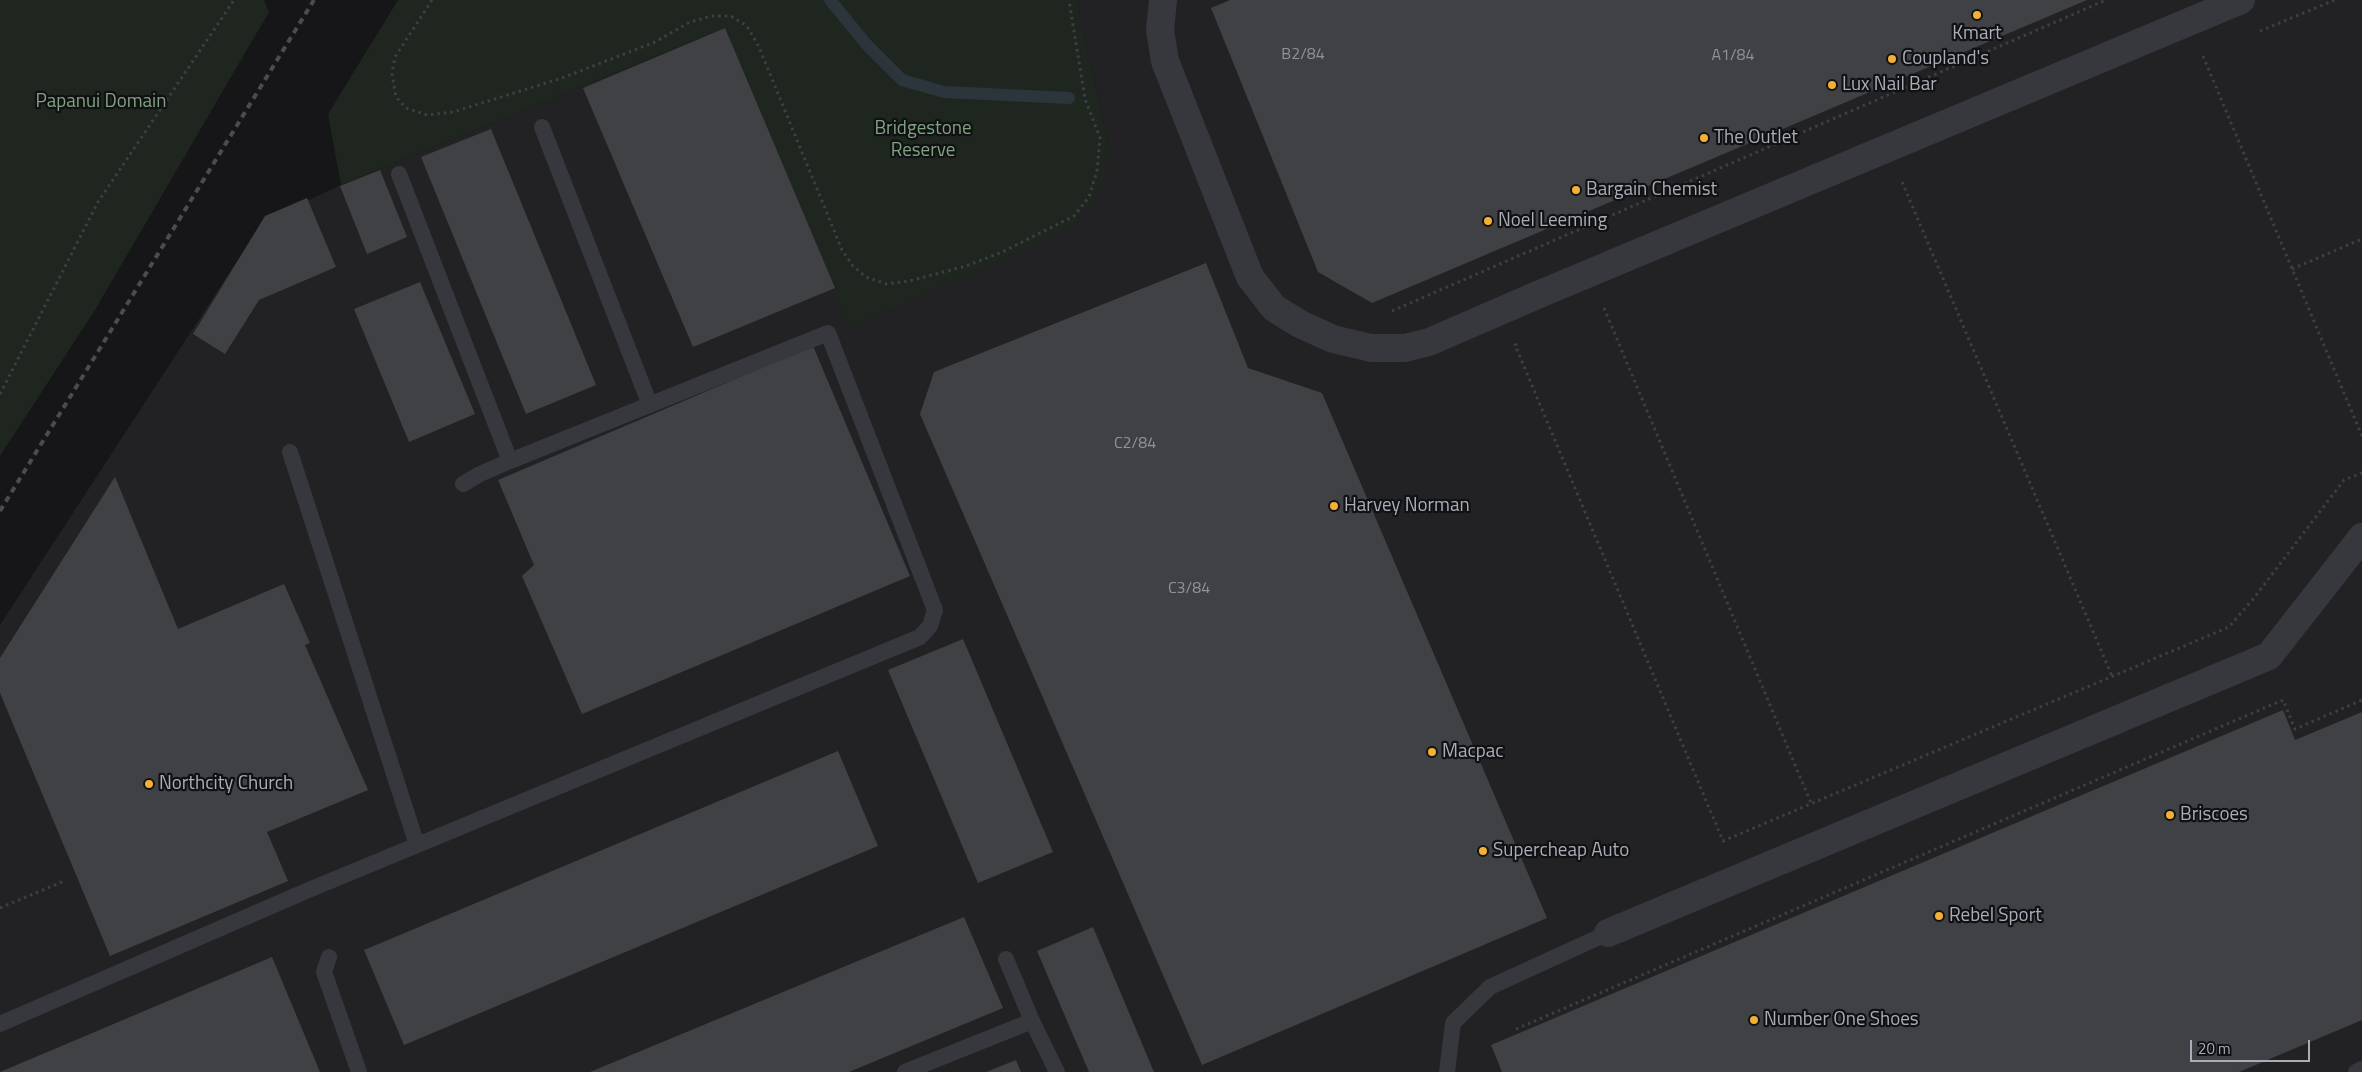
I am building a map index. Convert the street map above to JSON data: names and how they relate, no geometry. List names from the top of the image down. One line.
{"parks":["Papanui Domain","Bridgestone Reserve"],"places":["Kmart","Coupland's","Lux Nail Bar","The Outlet","Bargain Chemist","Noel Leeming","Harvey Norman","Macpac","Northcity Church","Briscoes","Supercheap Auto","Rebel Sport","Number One Shoes"],"house_numbers":["B2/84","A1/84","C2/84","C3/84"],"scale_bar":"20 m"}
